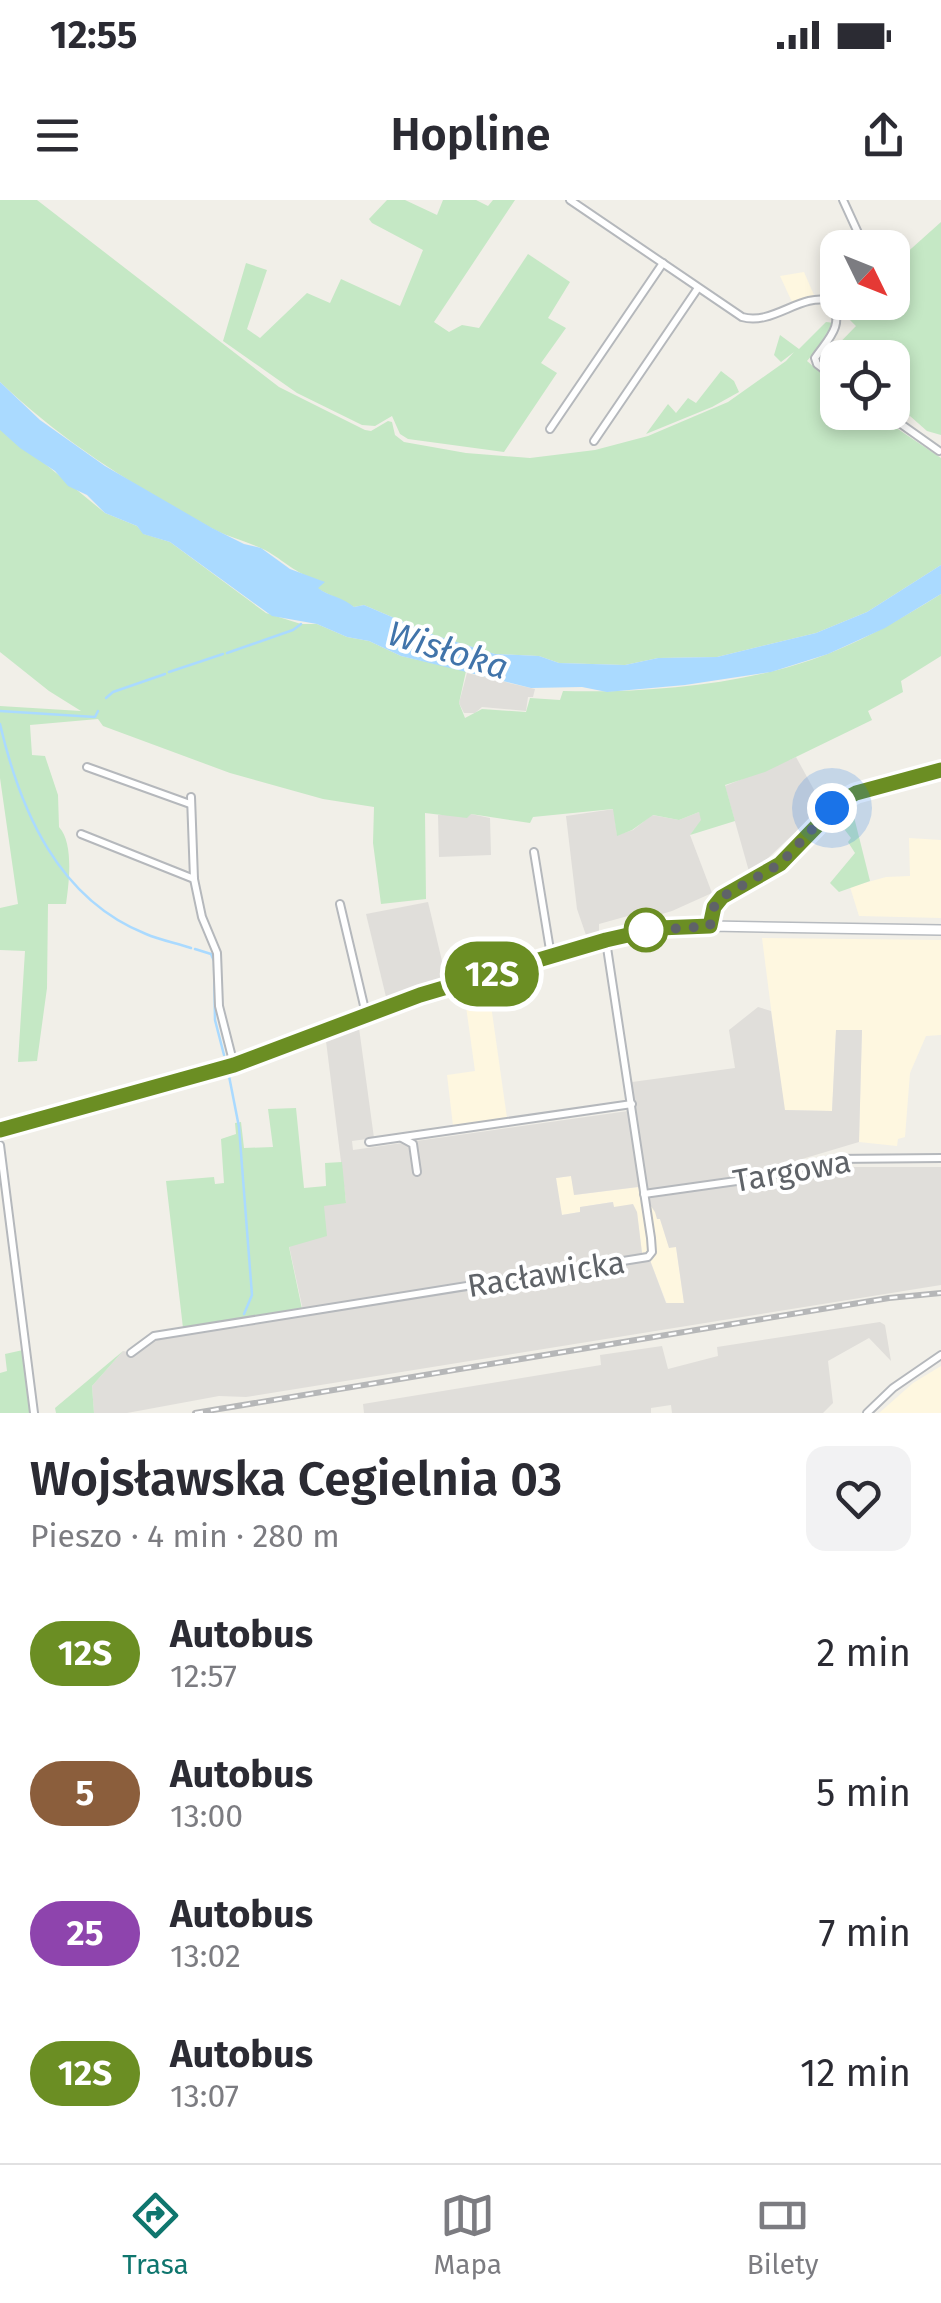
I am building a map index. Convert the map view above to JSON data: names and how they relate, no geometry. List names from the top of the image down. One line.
{"streets":{"street":["Targowa","Racławicka"]},"crossings":[["Targowa","Racławicka"]],"water":["Wisłoka"],"lines":["bus line 12S"],"north":"bottom right","page":{"status":"12:55","header":"Hopline","on_map":"12S","heading":["Wojsławska Cegielnia 03","Pieszo · 4 min · 280 m"],"list":[{"mark":"12S","name":"Autobus","note":"12:57","value":"2 min"},{"mark":"5","name":"Autobus","note":"13:00","value":"5 min"},{"mark":"25","name":"Autobus","note":"13:02","value":"7 min"},{"mark":"12S","name":"Autobus","note":"13:07","value":"12 min"}],"tabs":["Trasa","Mapa","Bilety"]}}
